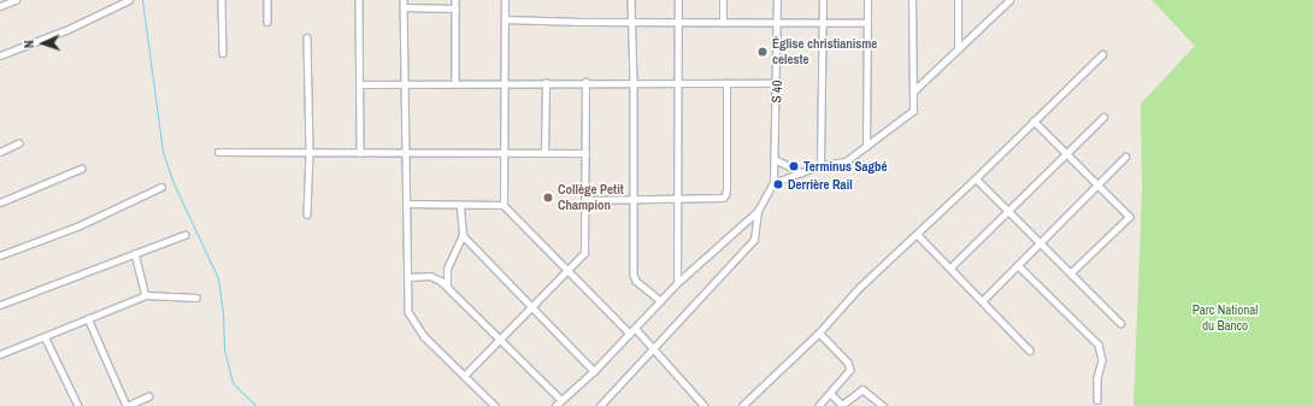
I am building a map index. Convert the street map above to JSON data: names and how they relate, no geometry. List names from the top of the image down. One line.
{"streets":{"street":["S 40"]},"parks":["Parc National du Banco"],"places":["Église christianisme celeste","Terminus Sagbé","Derrière Rail","Collège Petit Champion"],"north":"left"}
